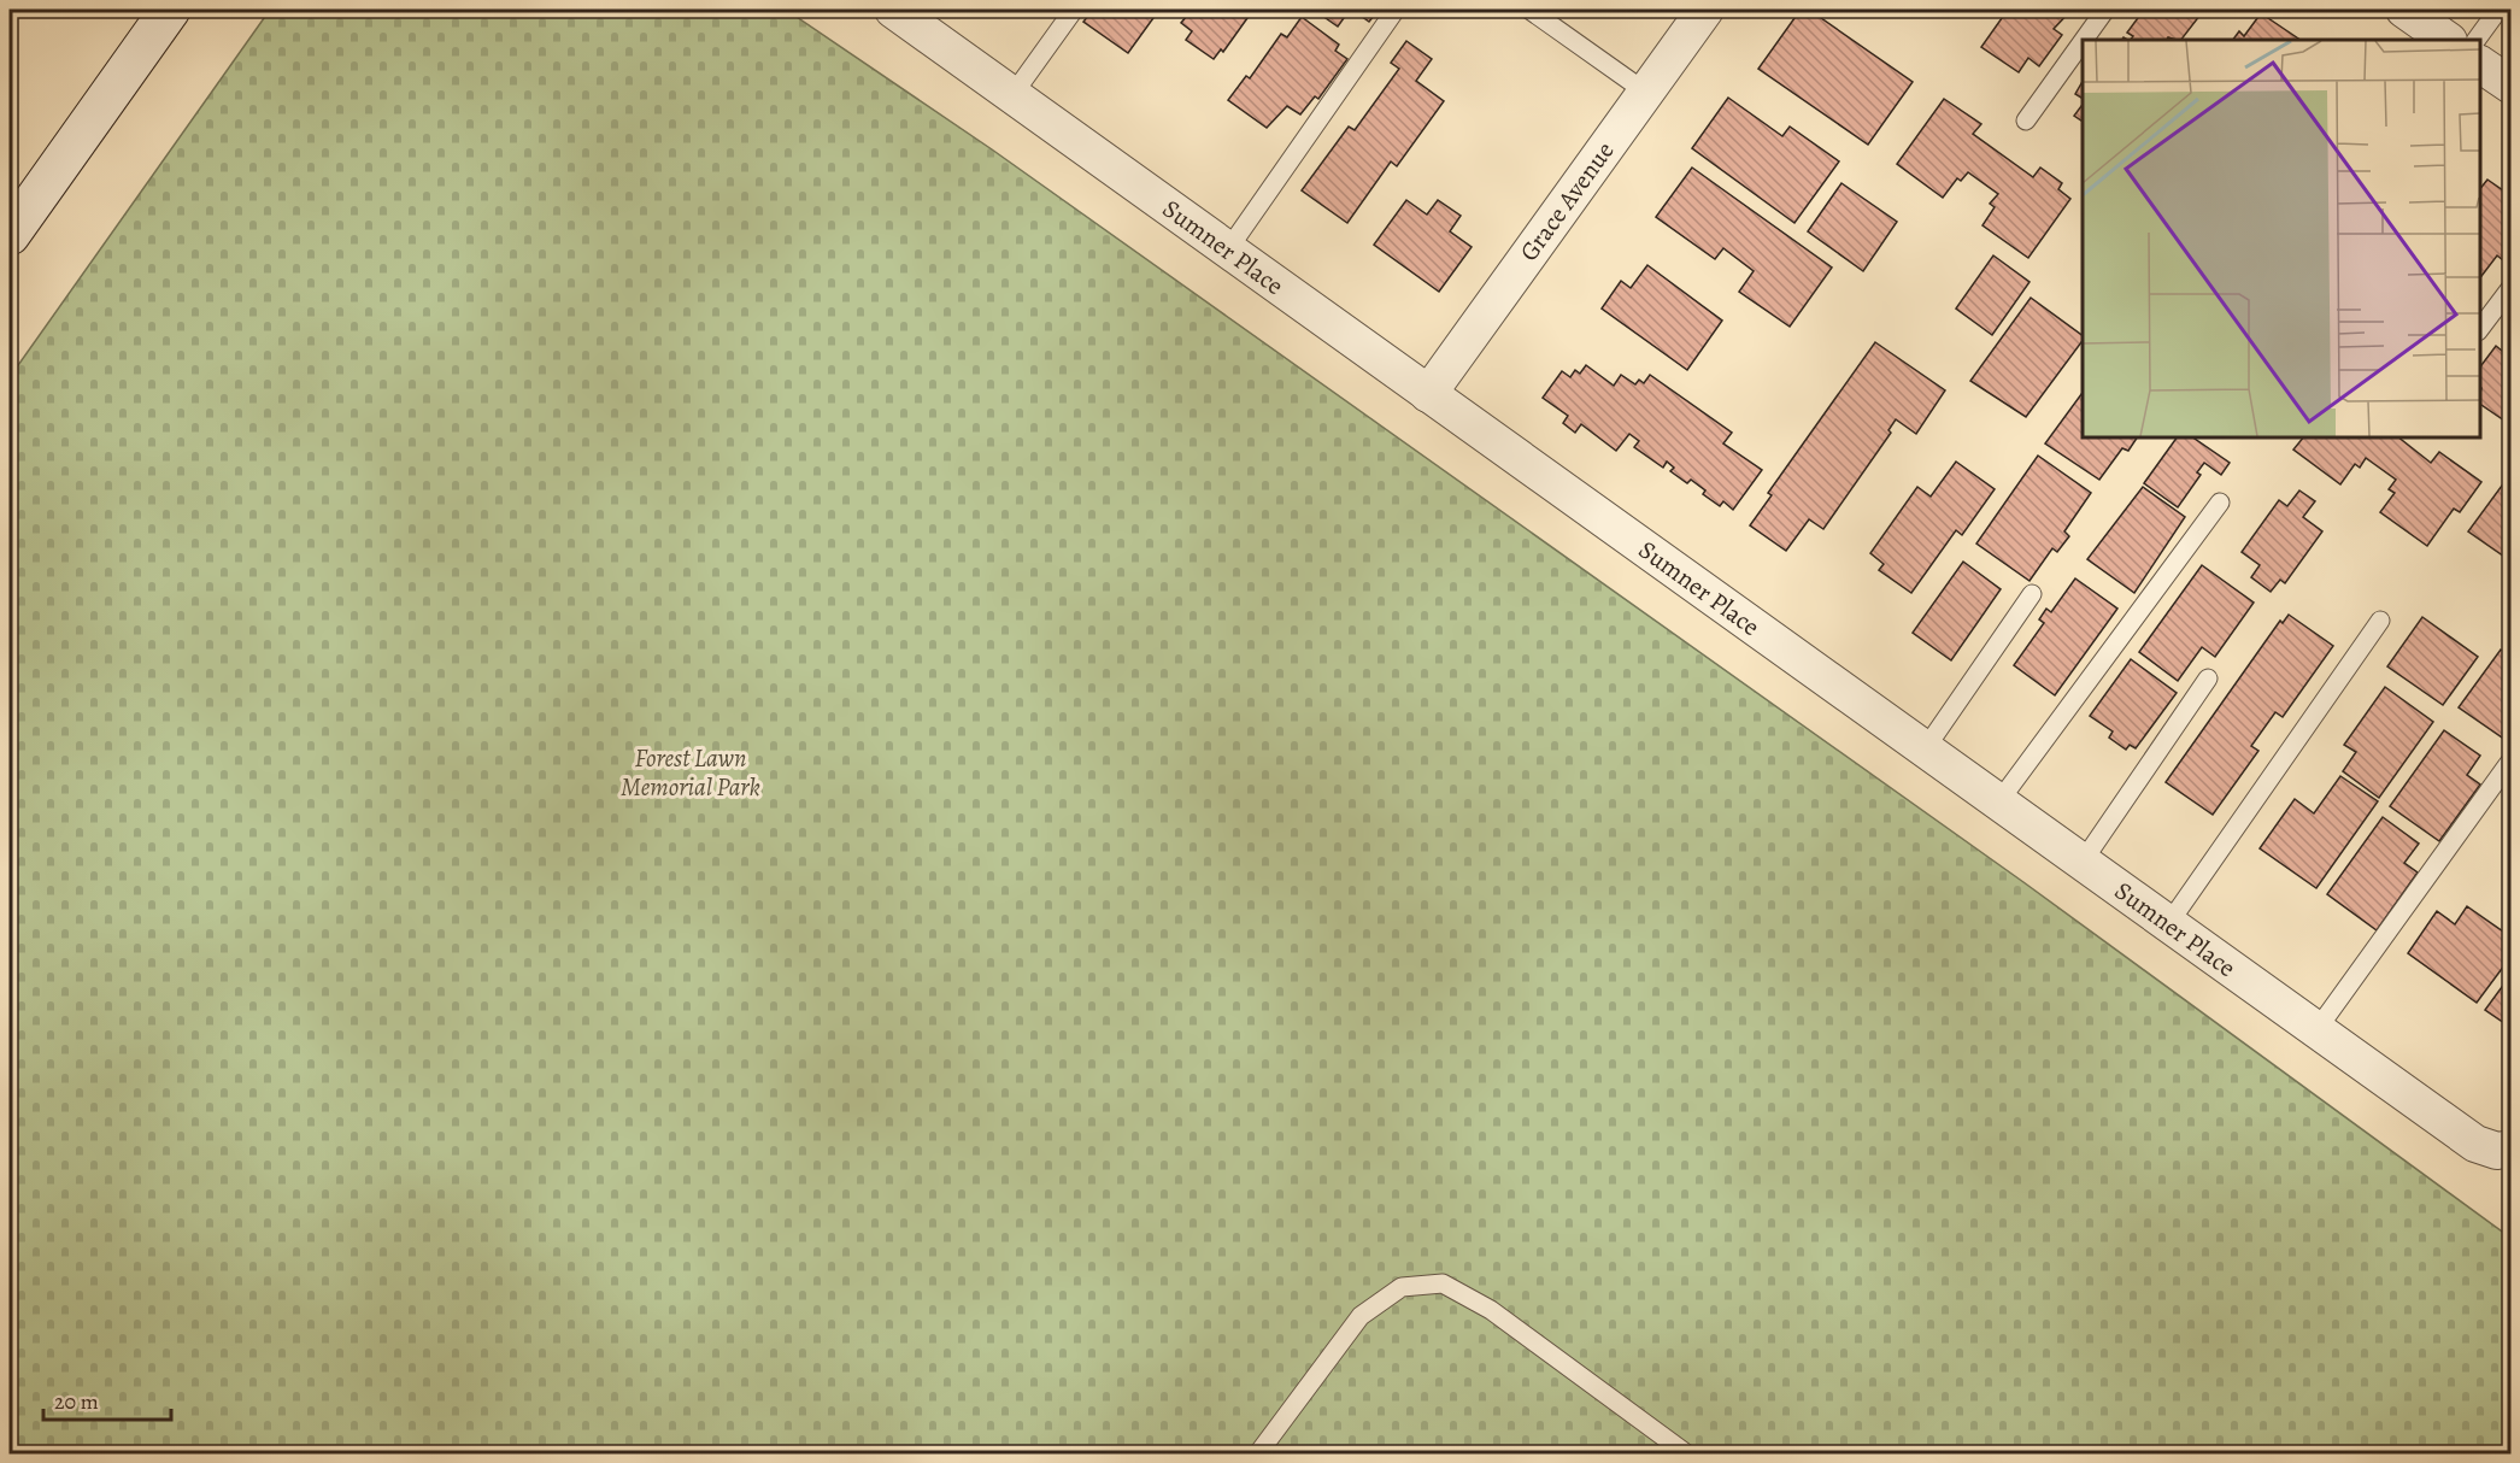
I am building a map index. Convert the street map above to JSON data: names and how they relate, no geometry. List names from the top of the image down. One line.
{"streets":{"street":["Grace Avenue","Sumner Place"]},"crossings":[["Grace Avenue","Sumner Place"]],"parks":["Forest Lawn Memorial Park"],"scale_bar":"20 m"}
